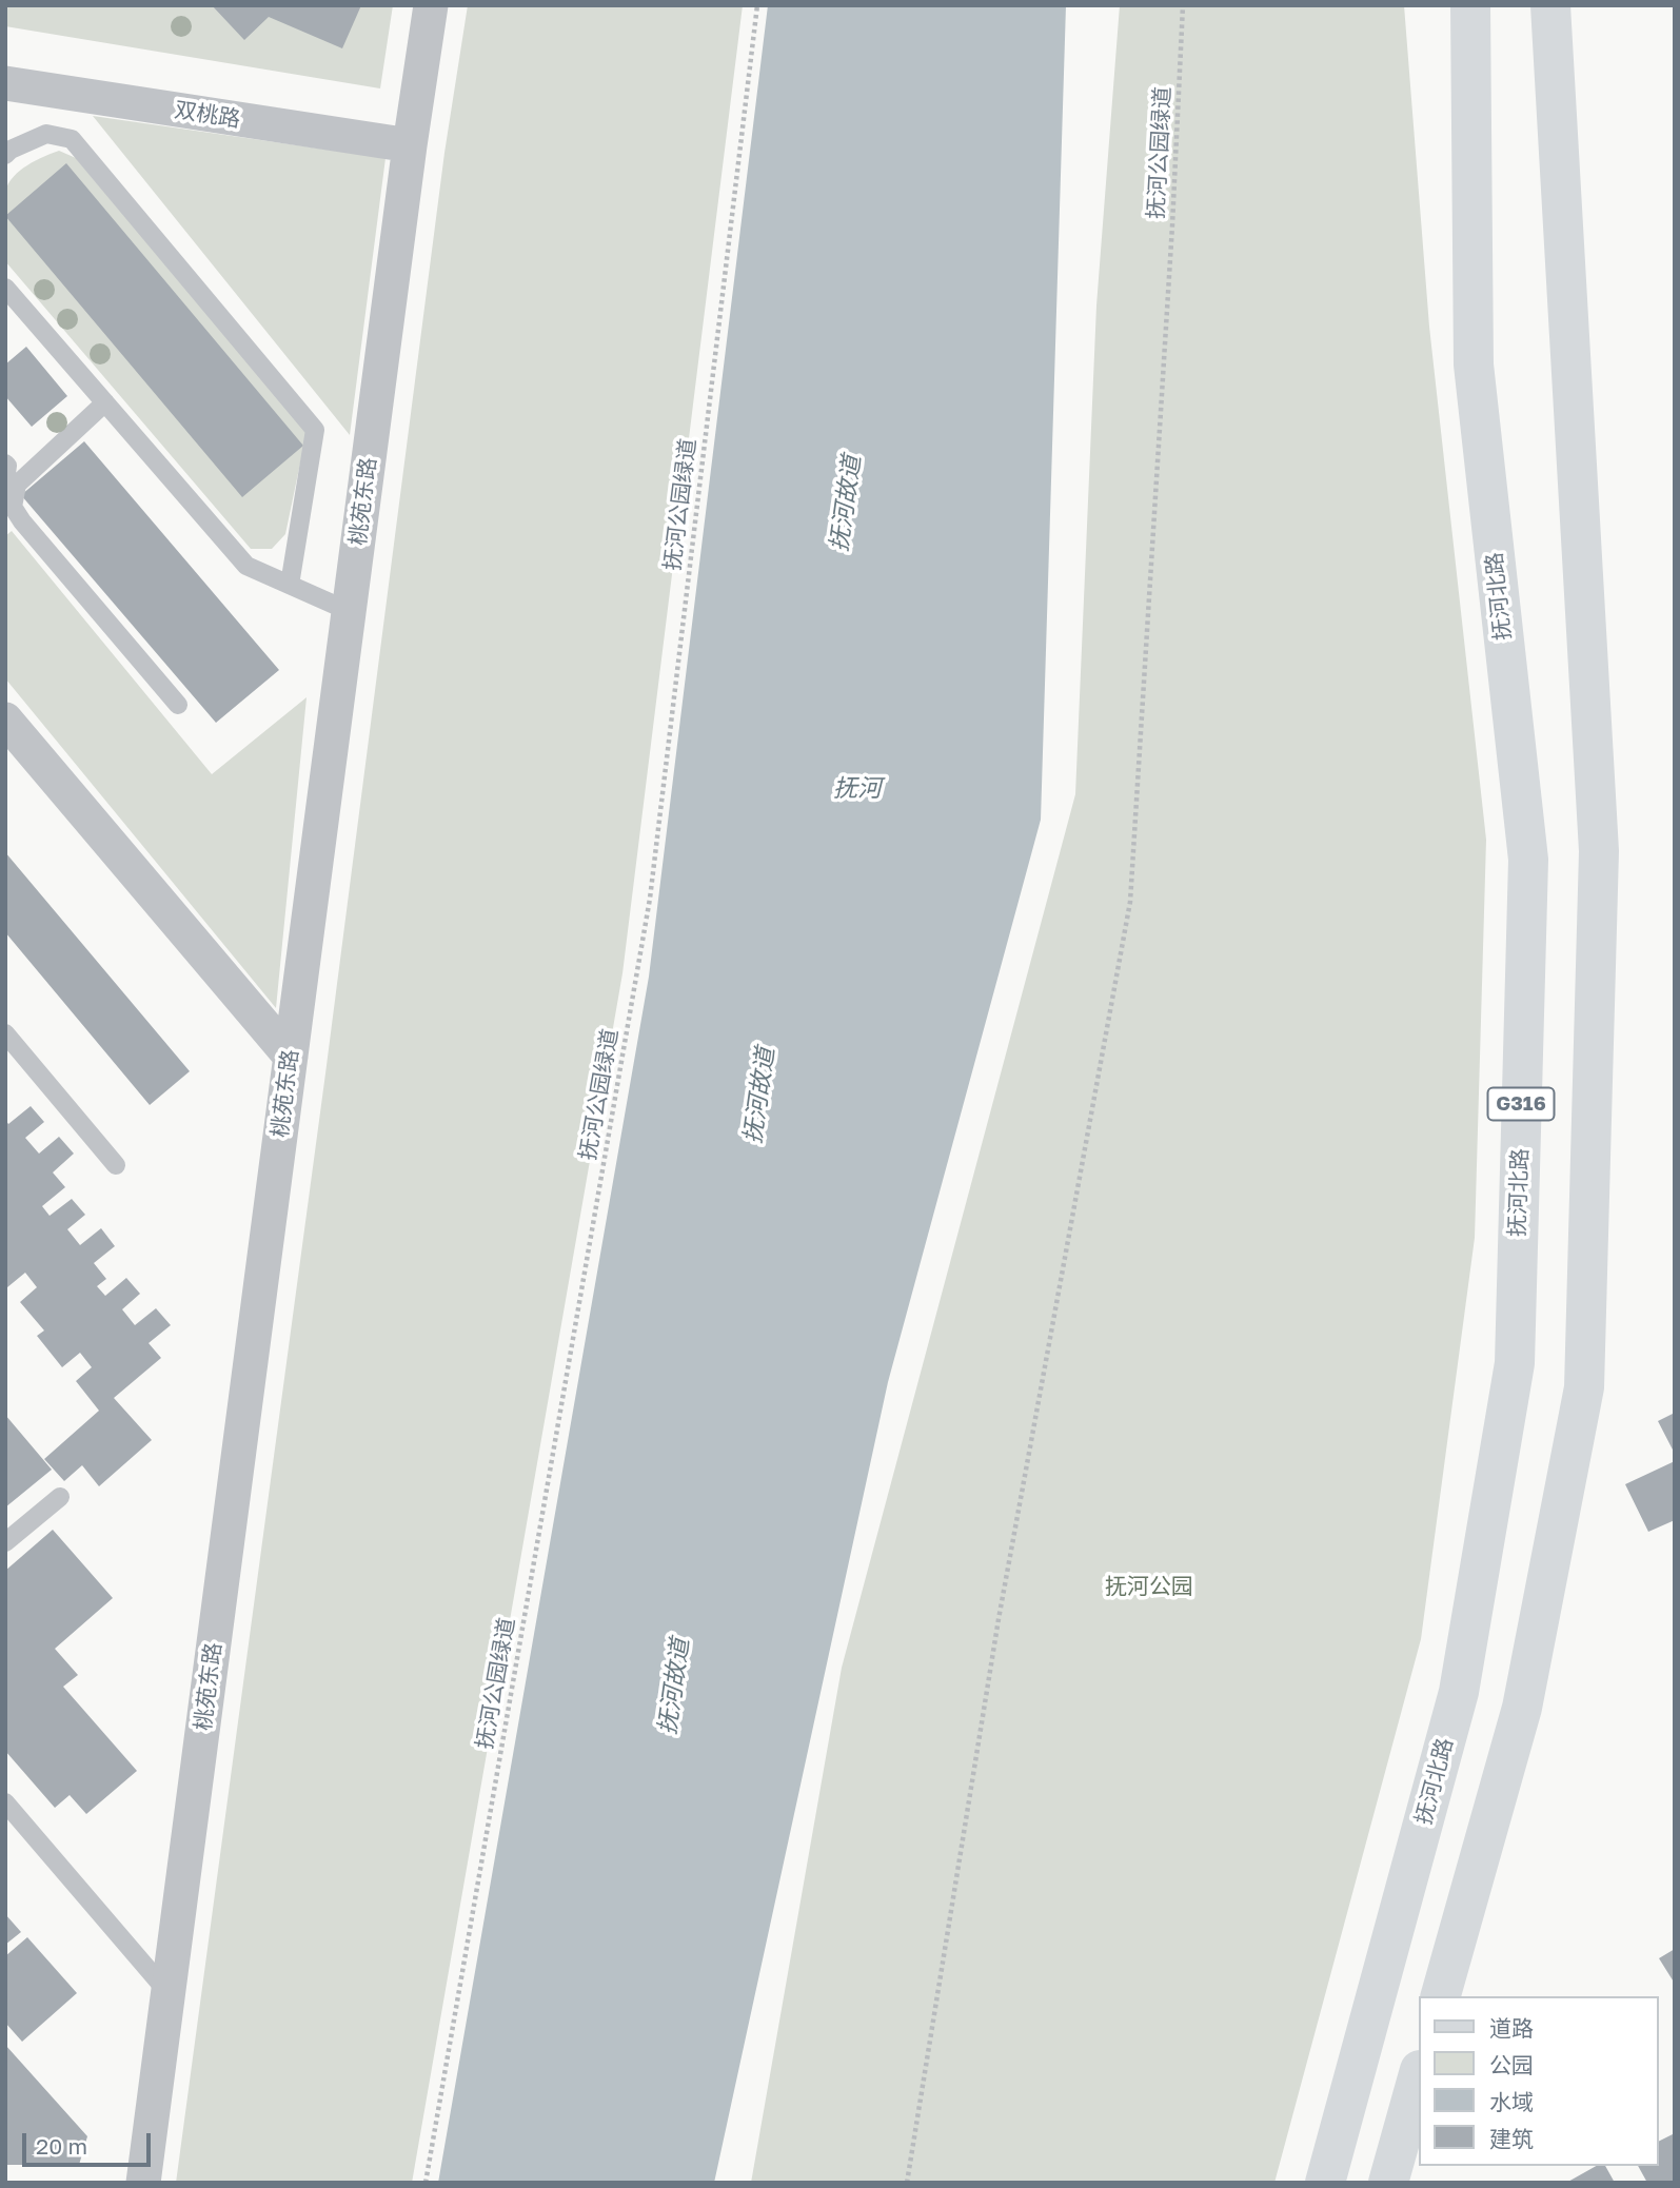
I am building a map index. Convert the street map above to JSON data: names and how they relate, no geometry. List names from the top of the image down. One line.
{"streets":{"main road":["抚河北路","G316"],"street":["双桃路","桃苑东路"],"path":["抚河公园绿道"]},"crossings":[["双桃路","桃苑东路"]],"water":["抚河故道","抚河"],"parks":["抚河公园"],"legend":["道路","公园","水域","建筑"],"scale_bar":"20 m"}
